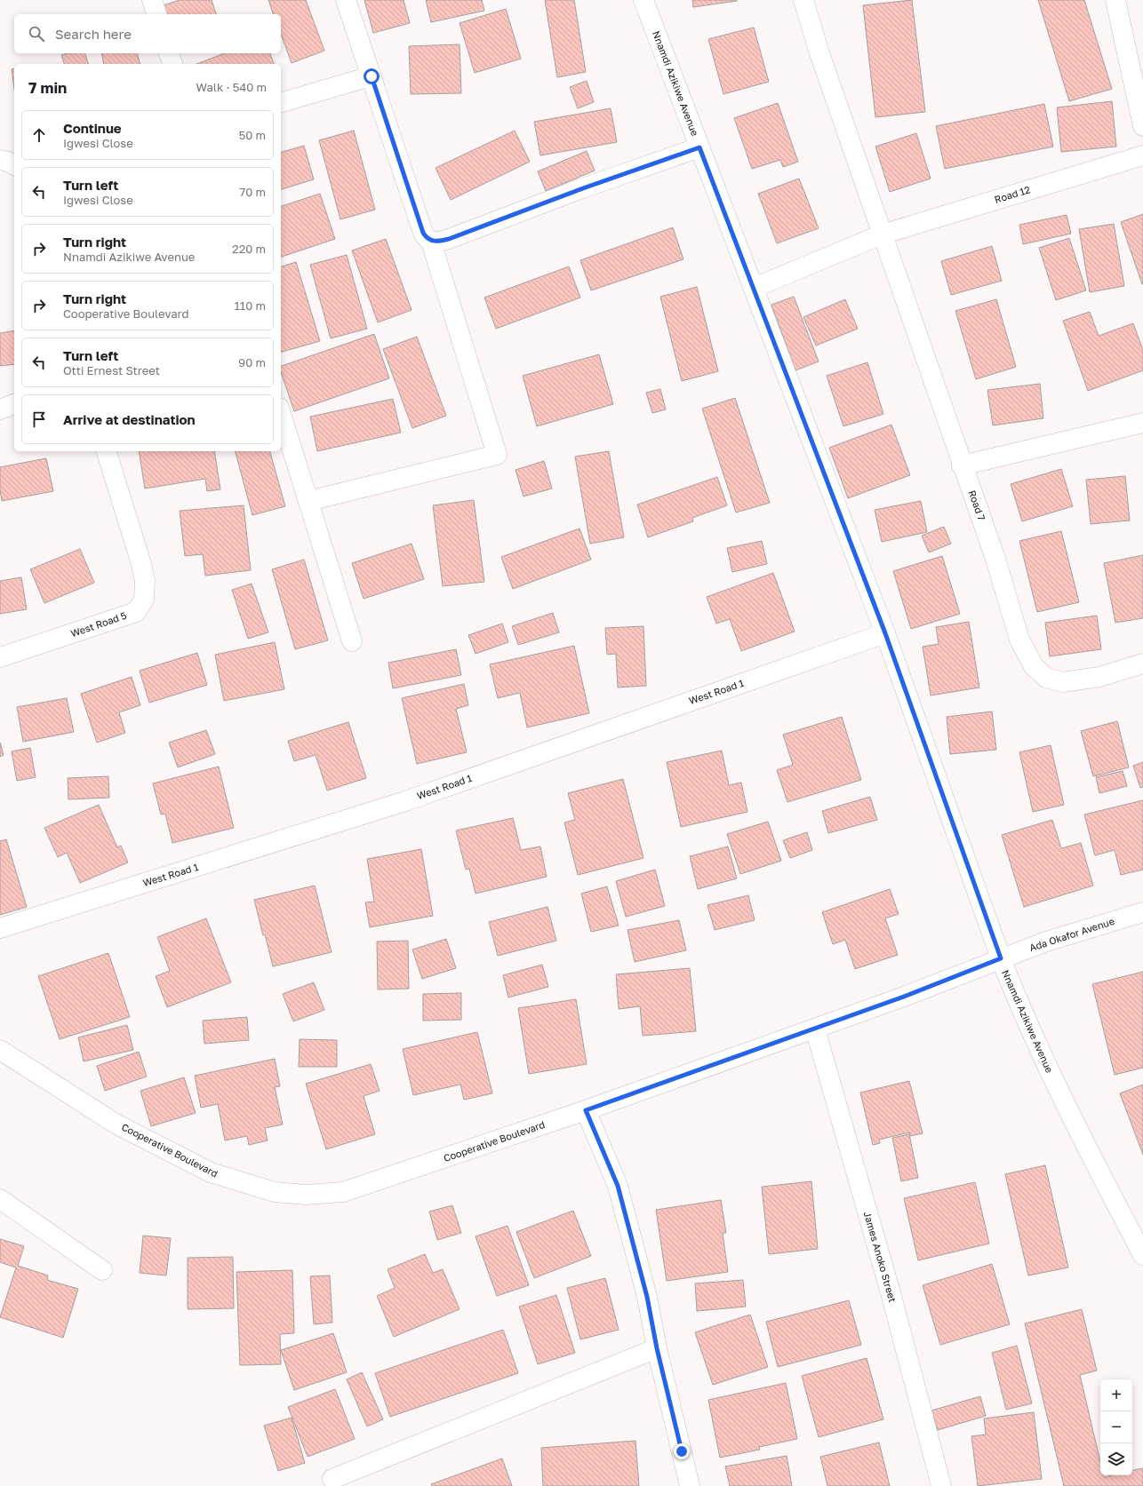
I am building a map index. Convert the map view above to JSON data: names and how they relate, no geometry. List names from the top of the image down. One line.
{"streets":{"street":["Nnamdi Azikiwe Avenue","Road 12","Road 7","West Road 5","West Road 1","Ada Okafor Avenue","Cooperative Boulevard","James Anoko Street"]},"crossings":[["Nnamdi Azikiwe Avenue","Road 12"],["Nnamdi Azikiwe Avenue","West Road 1"],["Nnamdi Azikiwe Avenue","Ada Okafor Avenue"],["Nnamdi Azikiwe Avenue","Cooperative Boulevard"],["Road 12","Road 7"],["Ada Okafor Avenue","Cooperative Boulevard"],["Cooperative Boulevard","James Anoko Street"]],"page":{"search":"Search here","heading":["7 min","Walk · 540 m"],"list":[["Continue","Igwesi Close","50 m"],["Turn left","Igwesi Close","70 m"],["Turn right","Nnamdi Azikiwe Avenue","220 m"],["Turn right","Cooperative Boulevard","110 m"],["Turn left","Otti Ernest Street","90 m"],"Arrive at destination"],"map_buttons":["+","−"]}}
